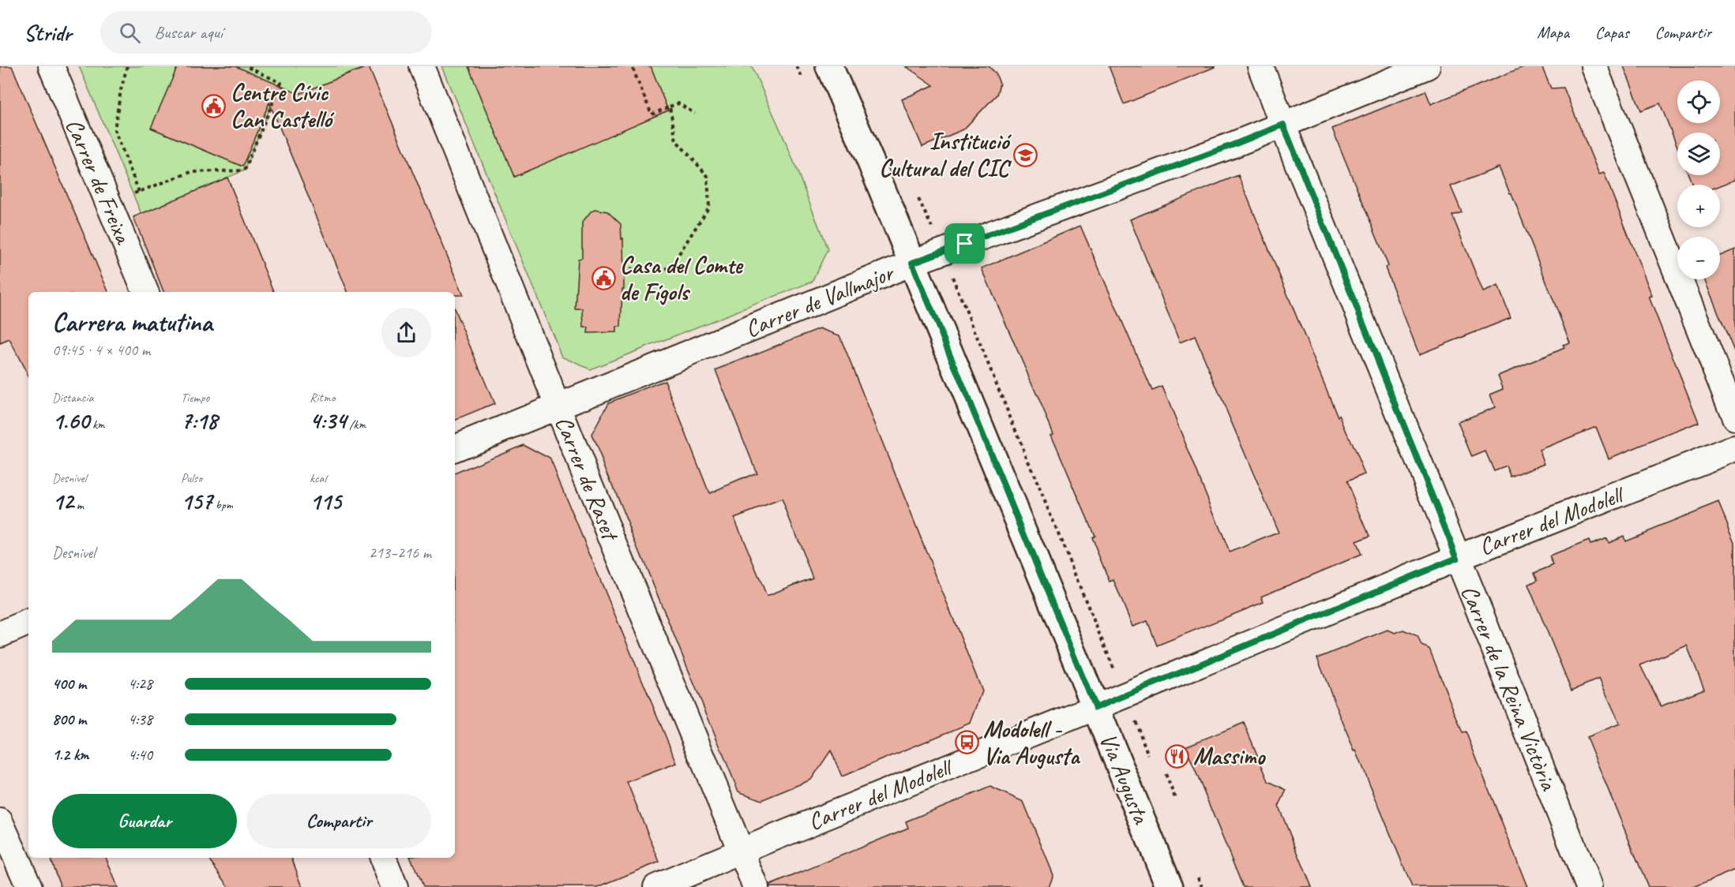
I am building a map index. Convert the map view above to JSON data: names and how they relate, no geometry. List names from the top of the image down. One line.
{"streets":{"main road":["Via Augusta"],"street":["Carrer de Freixa","Carrer de Vallmajor","Carrer de Raset","Carrer del Modolell","Carrer de la Reina Victòria"]},"crossings":[["Carrer de Vallmajor","Carrer de Raset"],["Carrer de Vallmajor","Carrer de la Reina Victòria"],["Carrer de Vallmajor","Via Augusta"],["Carrer de Raset","Carrer del Modolell"],["Carrer del Modolell","Carrer de la Reina Victòria"],["Carrer del Modolell","Via Augusta"]],"places":{"public building":["Centre Cívic Can Castelló","Casa del Comte de Fígols"],"school or university":["Institució Cultural del CIC"],"bus stop":["Modolell - Via Augusta"],"restaurant":["Massimo"]},"page":{"header":"Stridr","search":"Buscar aquí","nav":["Mapa","Capas","Compartir"],"map_buttons":["+","−"],"heading":["Carrera matutina","09:45 · 4 × 400 m"],"stats":[["Distancia","1.60 km"],["Tiempo","7:18"],["Ritmo","4:34 /km"],["Desnivel","12 m"],["Pulso","157 bpm"],["kcal","115"]],"chart":["Desnivel","213–216 m"],"list":[{"name":"400 m","note":"4:28"},{"name":"800 m","note":"4:38"},{"name":"1.2 km","note":"4:40"}],"buttons":["Guardar","Compartir"]}}
